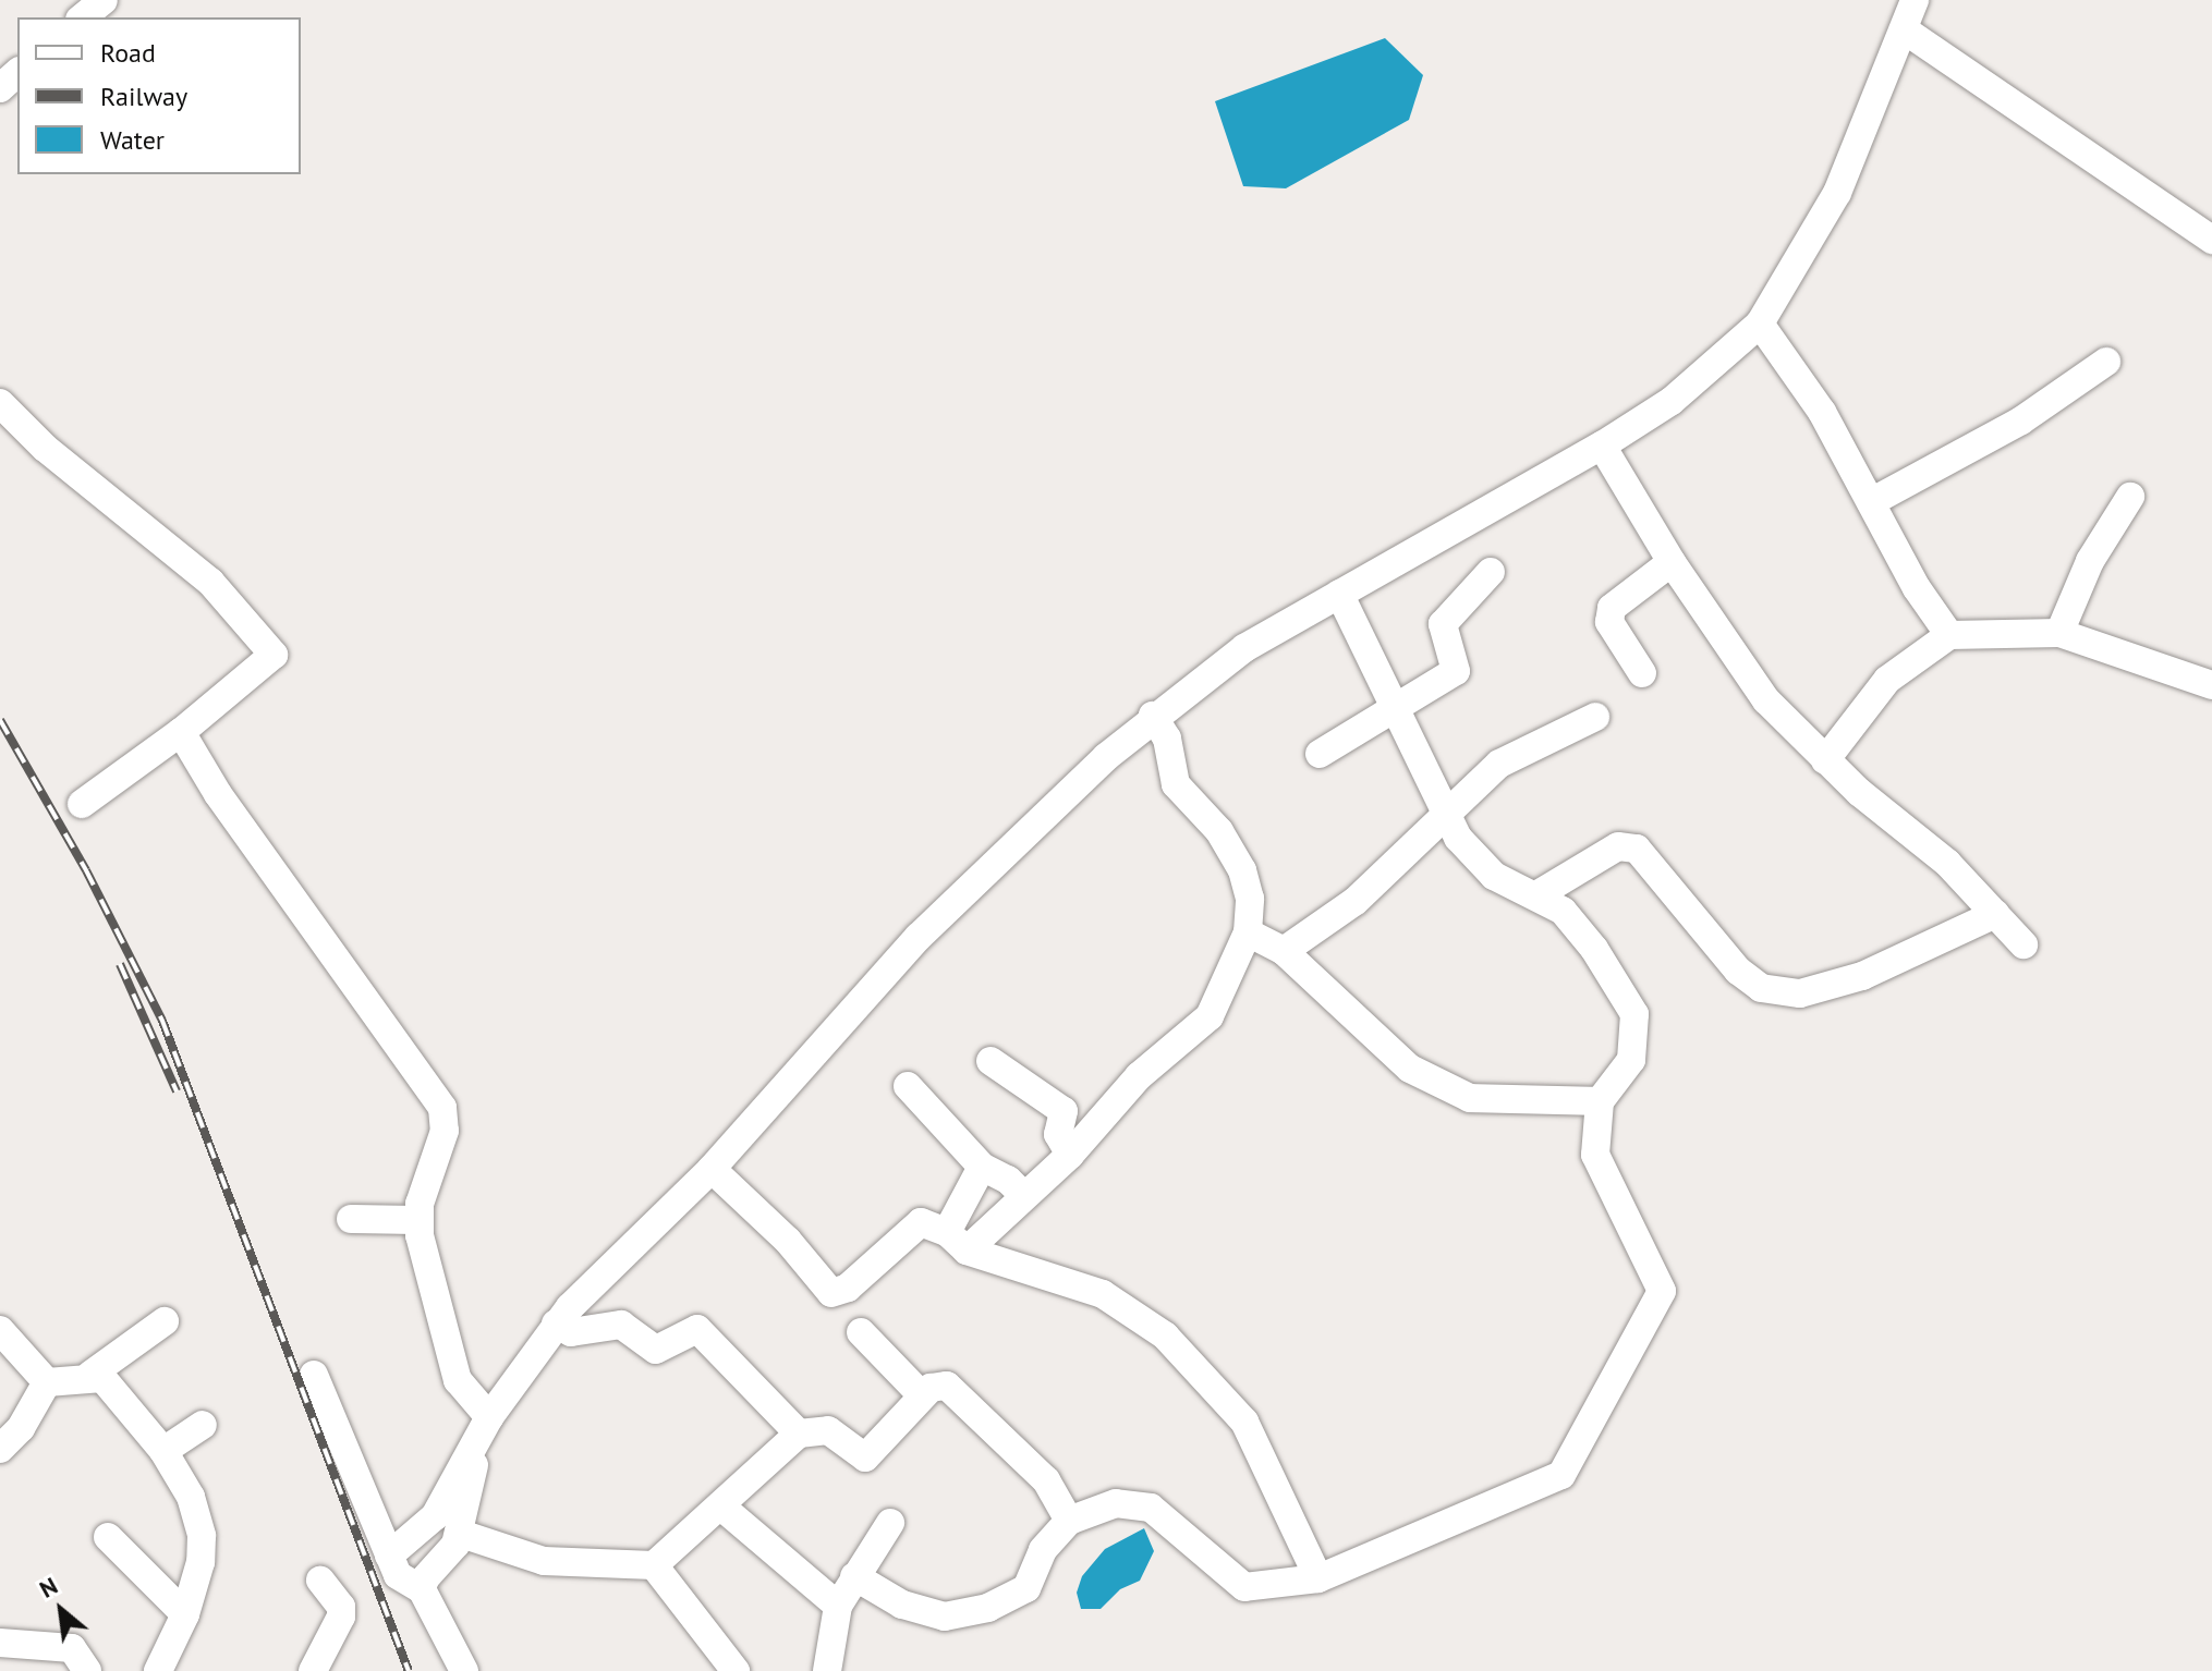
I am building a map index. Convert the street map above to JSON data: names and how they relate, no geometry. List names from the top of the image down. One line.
{"legend":["Road","Railway","Water"],"north":"top left"}
